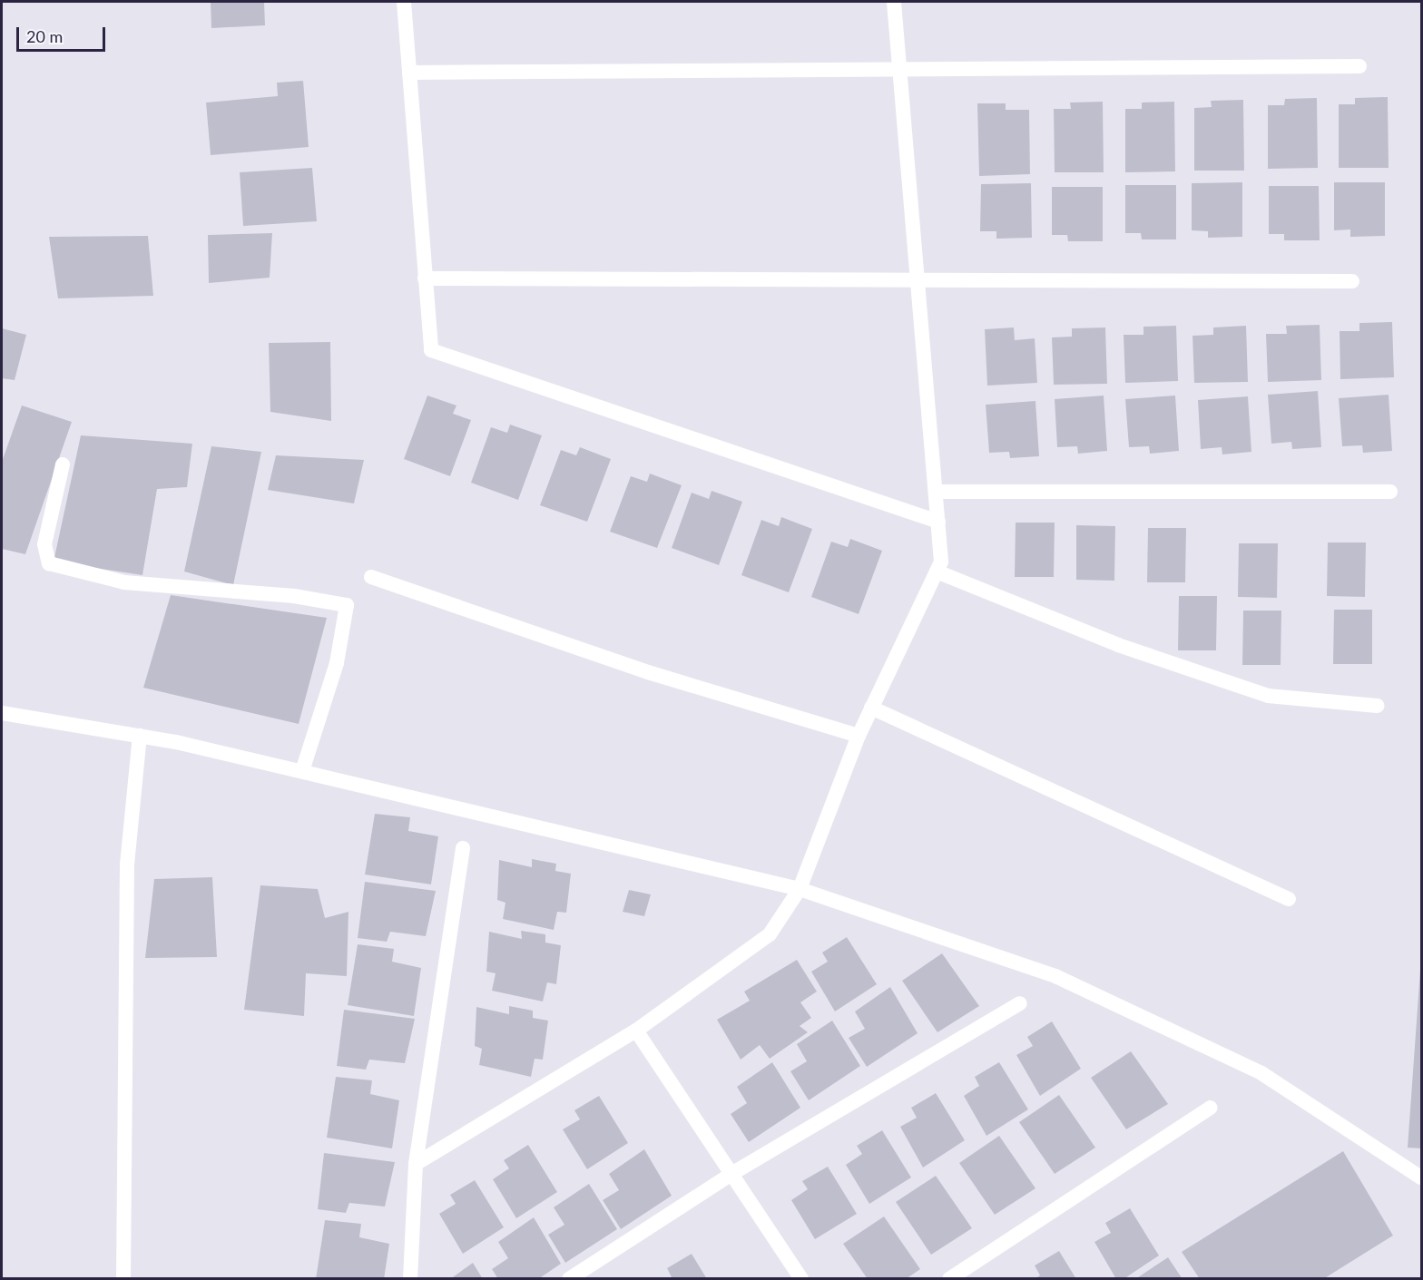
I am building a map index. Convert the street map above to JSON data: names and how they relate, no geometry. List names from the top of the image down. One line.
{"scale_bar":"20 m"}
